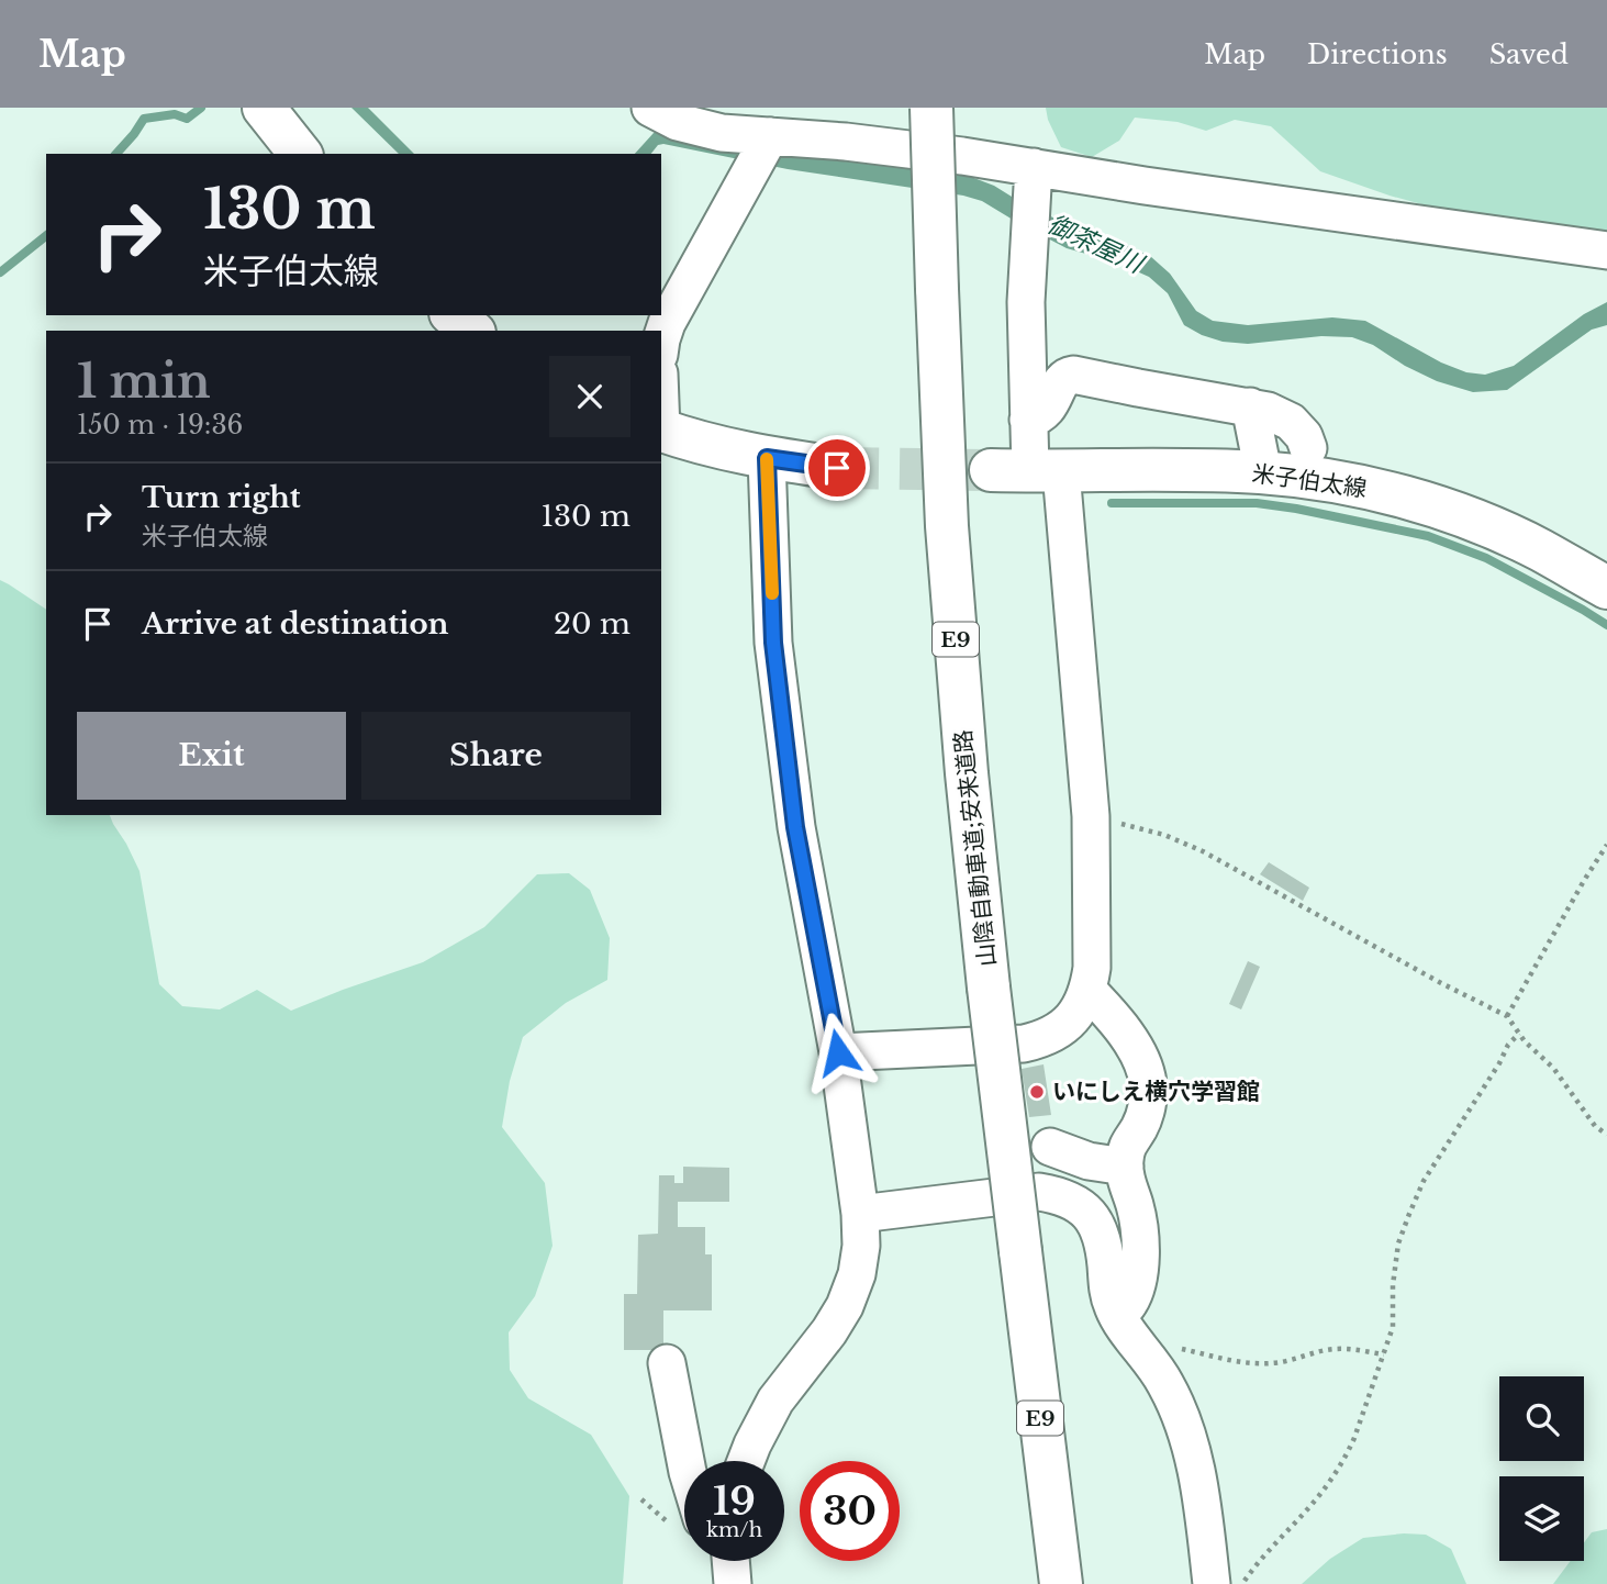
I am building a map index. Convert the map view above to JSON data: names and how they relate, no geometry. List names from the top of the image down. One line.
{"streets":{"main road":["米子伯太線","E9","山陰自動車道;安来道路"]},"water":["御茶屋川"],"places":["いにしえ横穴学習館"],"page":{"header":"Map","nav":["Map","Directions","Saved"],"turn":["130 m","米子伯太線"],"heading":["1 min","150 m · 19:36"],"list":[{"name":"Turn right","note":"米子伯太線","value":"130 m"},{"name":"Arrive at destination","value":"20 m"}],"buttons":["Exit","Share"],"speed":"19 km/h","limit":"30"}}
